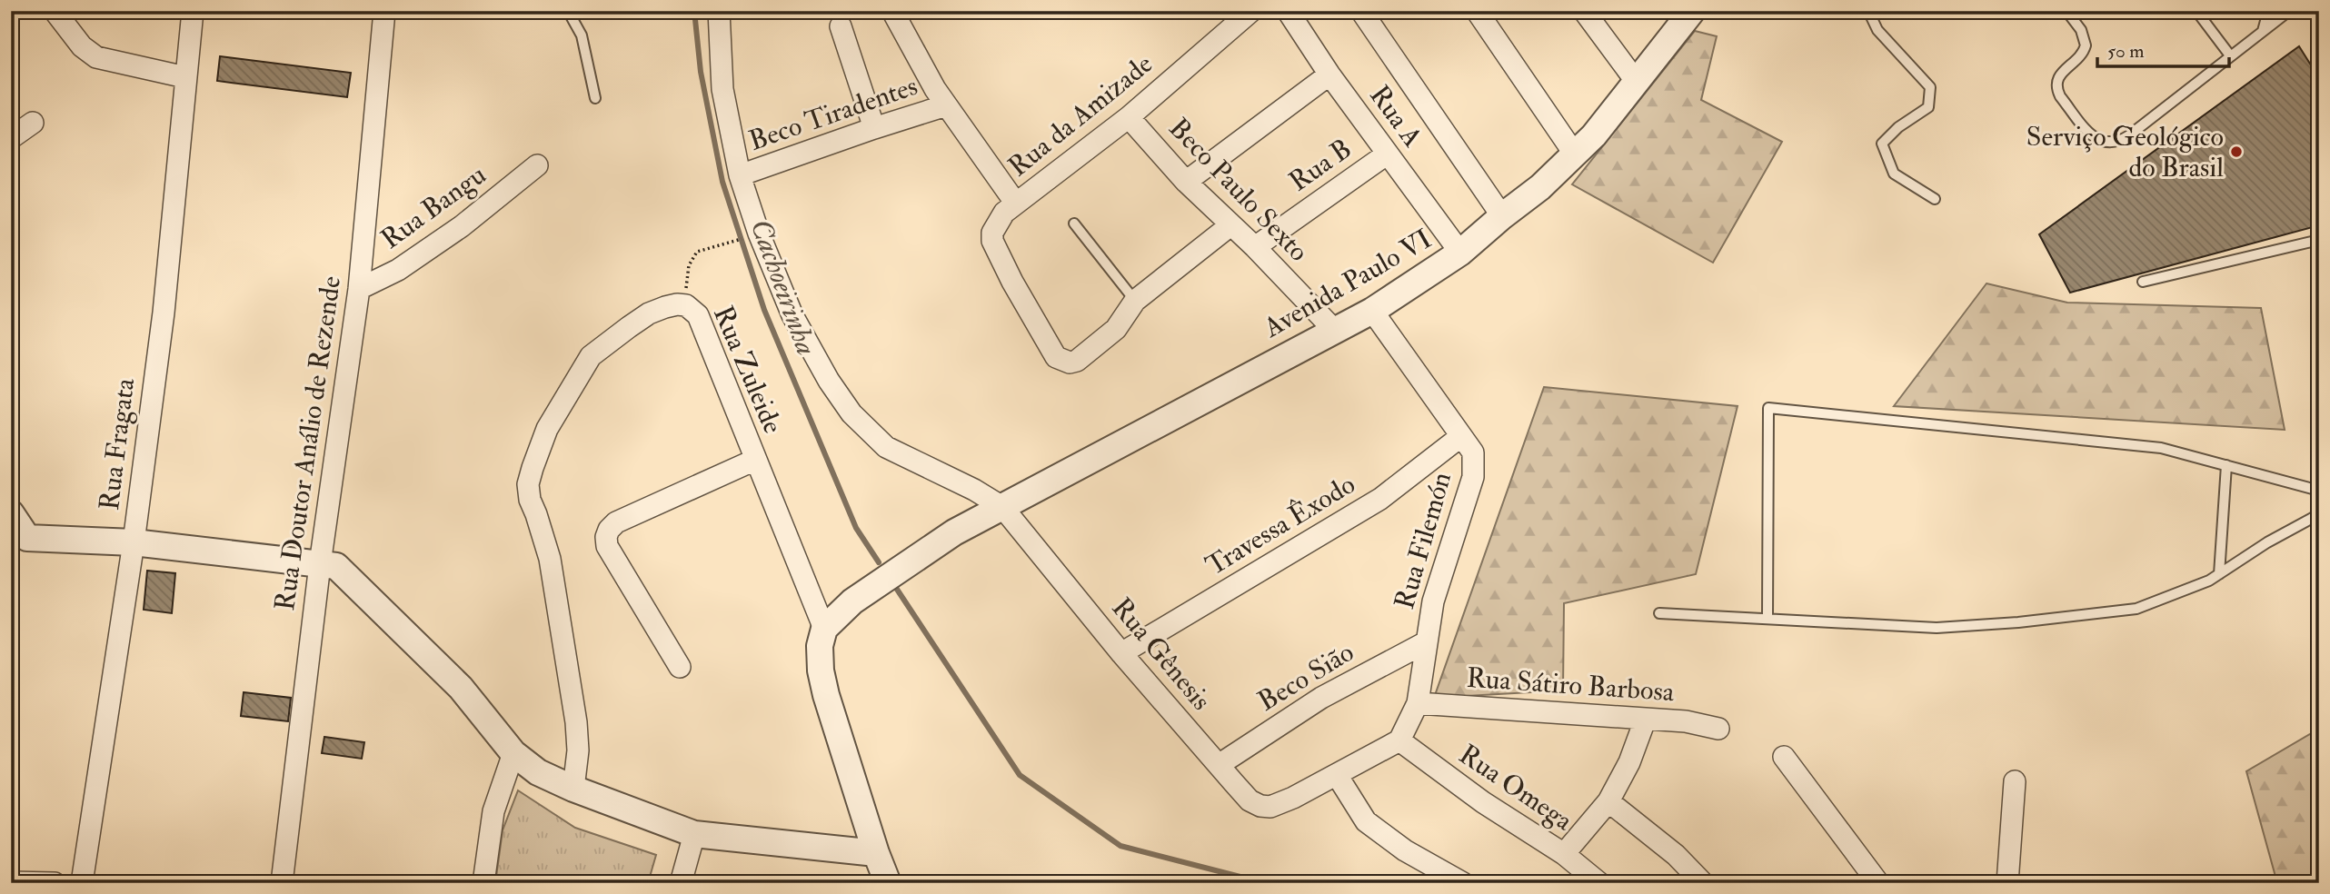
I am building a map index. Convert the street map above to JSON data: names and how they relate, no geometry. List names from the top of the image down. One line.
{"streets":{"street":["Beco Tiradentes","Rua da Amizade","Rua A","Rua B","Beco Paulo Sexto","Rua Bangu","Avenida Paulo VI","Rua Zuleide","Rua Doutor Análio de Rezende","Rua Fragata","Travessa Êxodo","Rua Filemón","Rua Gênesis","Beco Sião","Rua Sátiro Barbosa","Rua Omega"]},"crossings":[["Beco Tiradentes","Rua Gênesis"],["Rua da Amizade","Beco Paulo Sexto"],["Rua A","Rua B"],["Rua A","Avenida Paulo VI"],["Rua B","Beco Paulo Sexto"],["Beco Paulo Sexto","Avenida Paulo VI"],["Rua Bangu","Rua Doutor Análio de Rezende"],["Avenida Paulo VI","Rua Zuleide"],["Avenida Paulo VI","Rua Filemón"],["Avenida Paulo VI","Rua Gênesis"],["Travessa Êxodo","Rua Filemón"],["Travessa Êxodo","Rua Gênesis"],["Rua Filemón","Beco Sião"],["Rua Filemón","Rua Sátiro Barbosa"],["Rua Filemón","Rua Omega"],["Rua Gênesis","Beco Sião"]],"water":["Cachoeirinha"],"places":["Serviço Geológico do Brasil"],"scale_bar":"50 m"}
